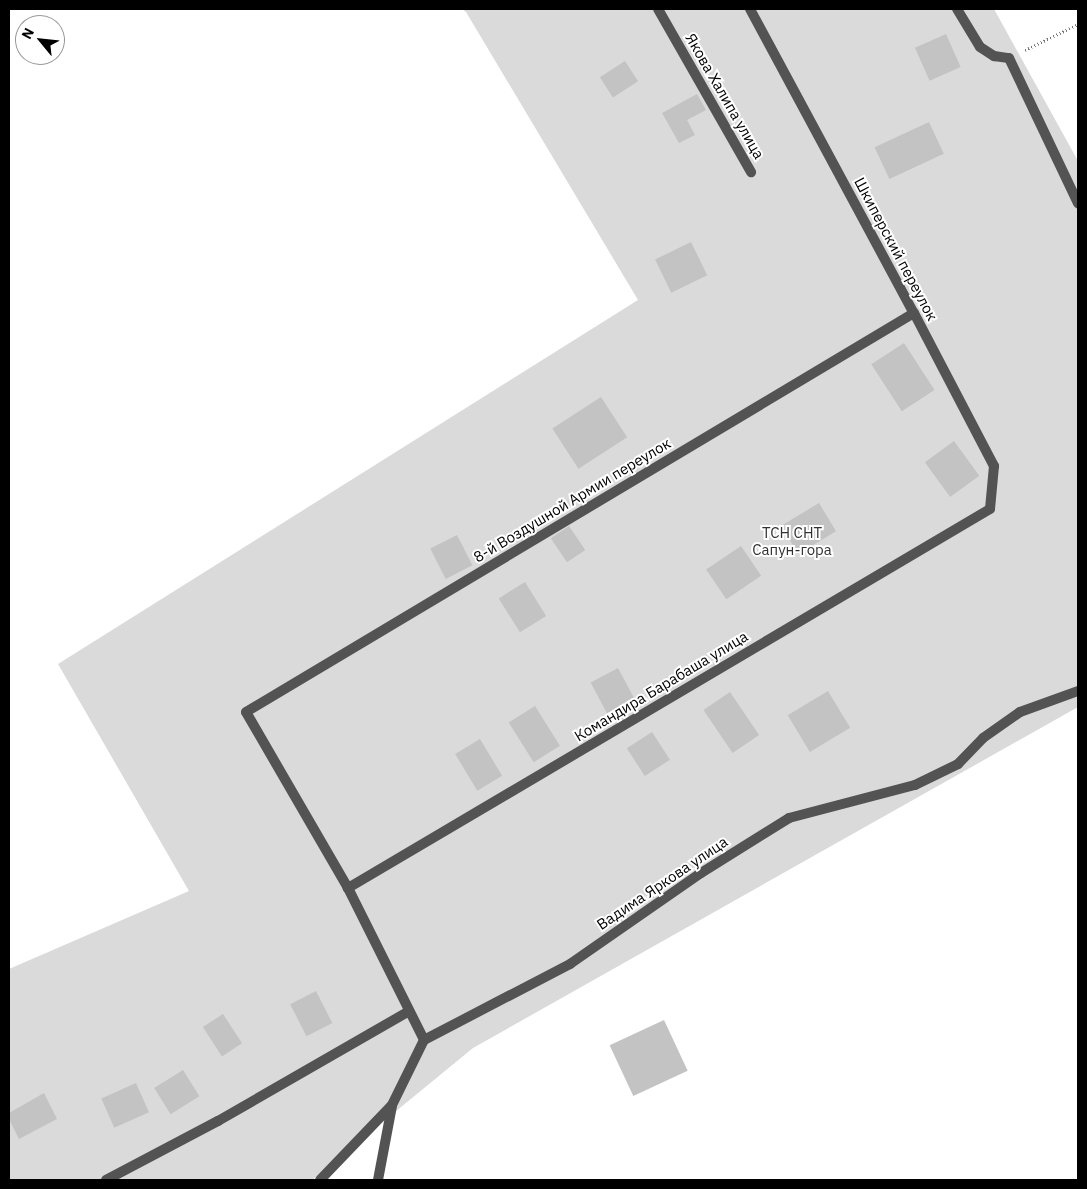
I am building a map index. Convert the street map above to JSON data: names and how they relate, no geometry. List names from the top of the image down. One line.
{"streets":{"street":["Якова Халипа улица","Шкиперский переулок","8-й Воздушной Армии переулок","Командира Барабаша улица","Вадима Яркова улица"]},"crossings":[["Шкиперский переулок","8-й Воздушной Армии переулок"],["Шкиперский переулок","Командира Барабаша улица"],["8-й Воздушной Армии переулок","Командира Барабаша улица"]],"parks":["ТСН СНТ Сапун-гора"],"north":"top left"}
